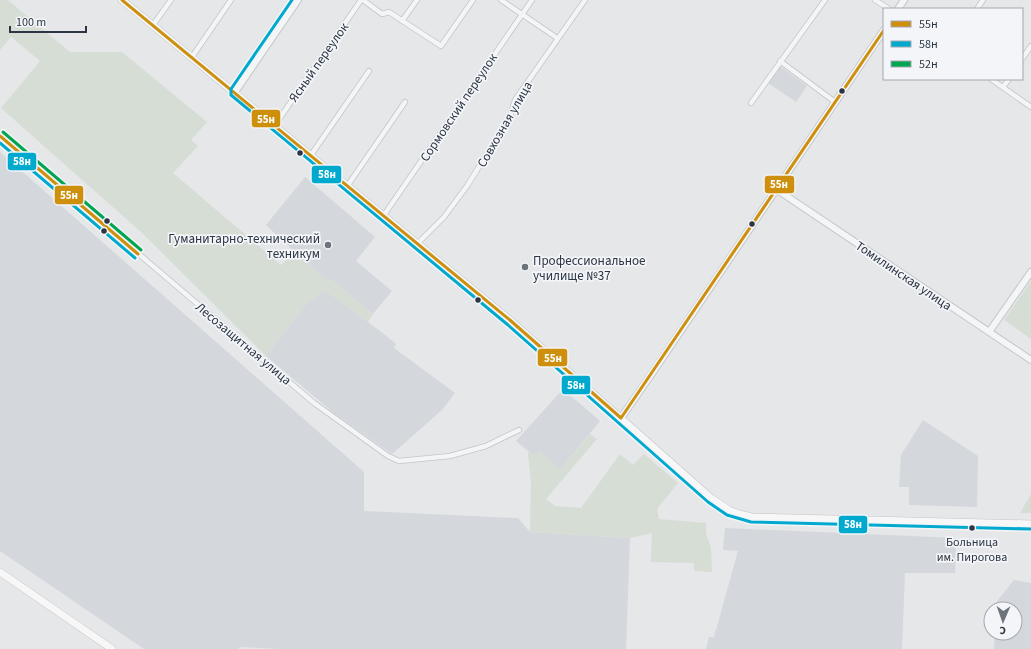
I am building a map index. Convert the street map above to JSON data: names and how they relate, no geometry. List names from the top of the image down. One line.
{"streets":{"street":["Ясный переулок","Сормовский переулок","Совхозная улица","Томилинская улица","Лесозащитная улица"]},"places":["Гуманитарно-технический техникум","Профессиональное училище №37","Больница им. Пирогова"],"lines":["transit line 55н","transit line 58н","transit line 52н"],"legend":["55н","58н","52н"],"scale_bar":"100 m","north":"bottom"}
